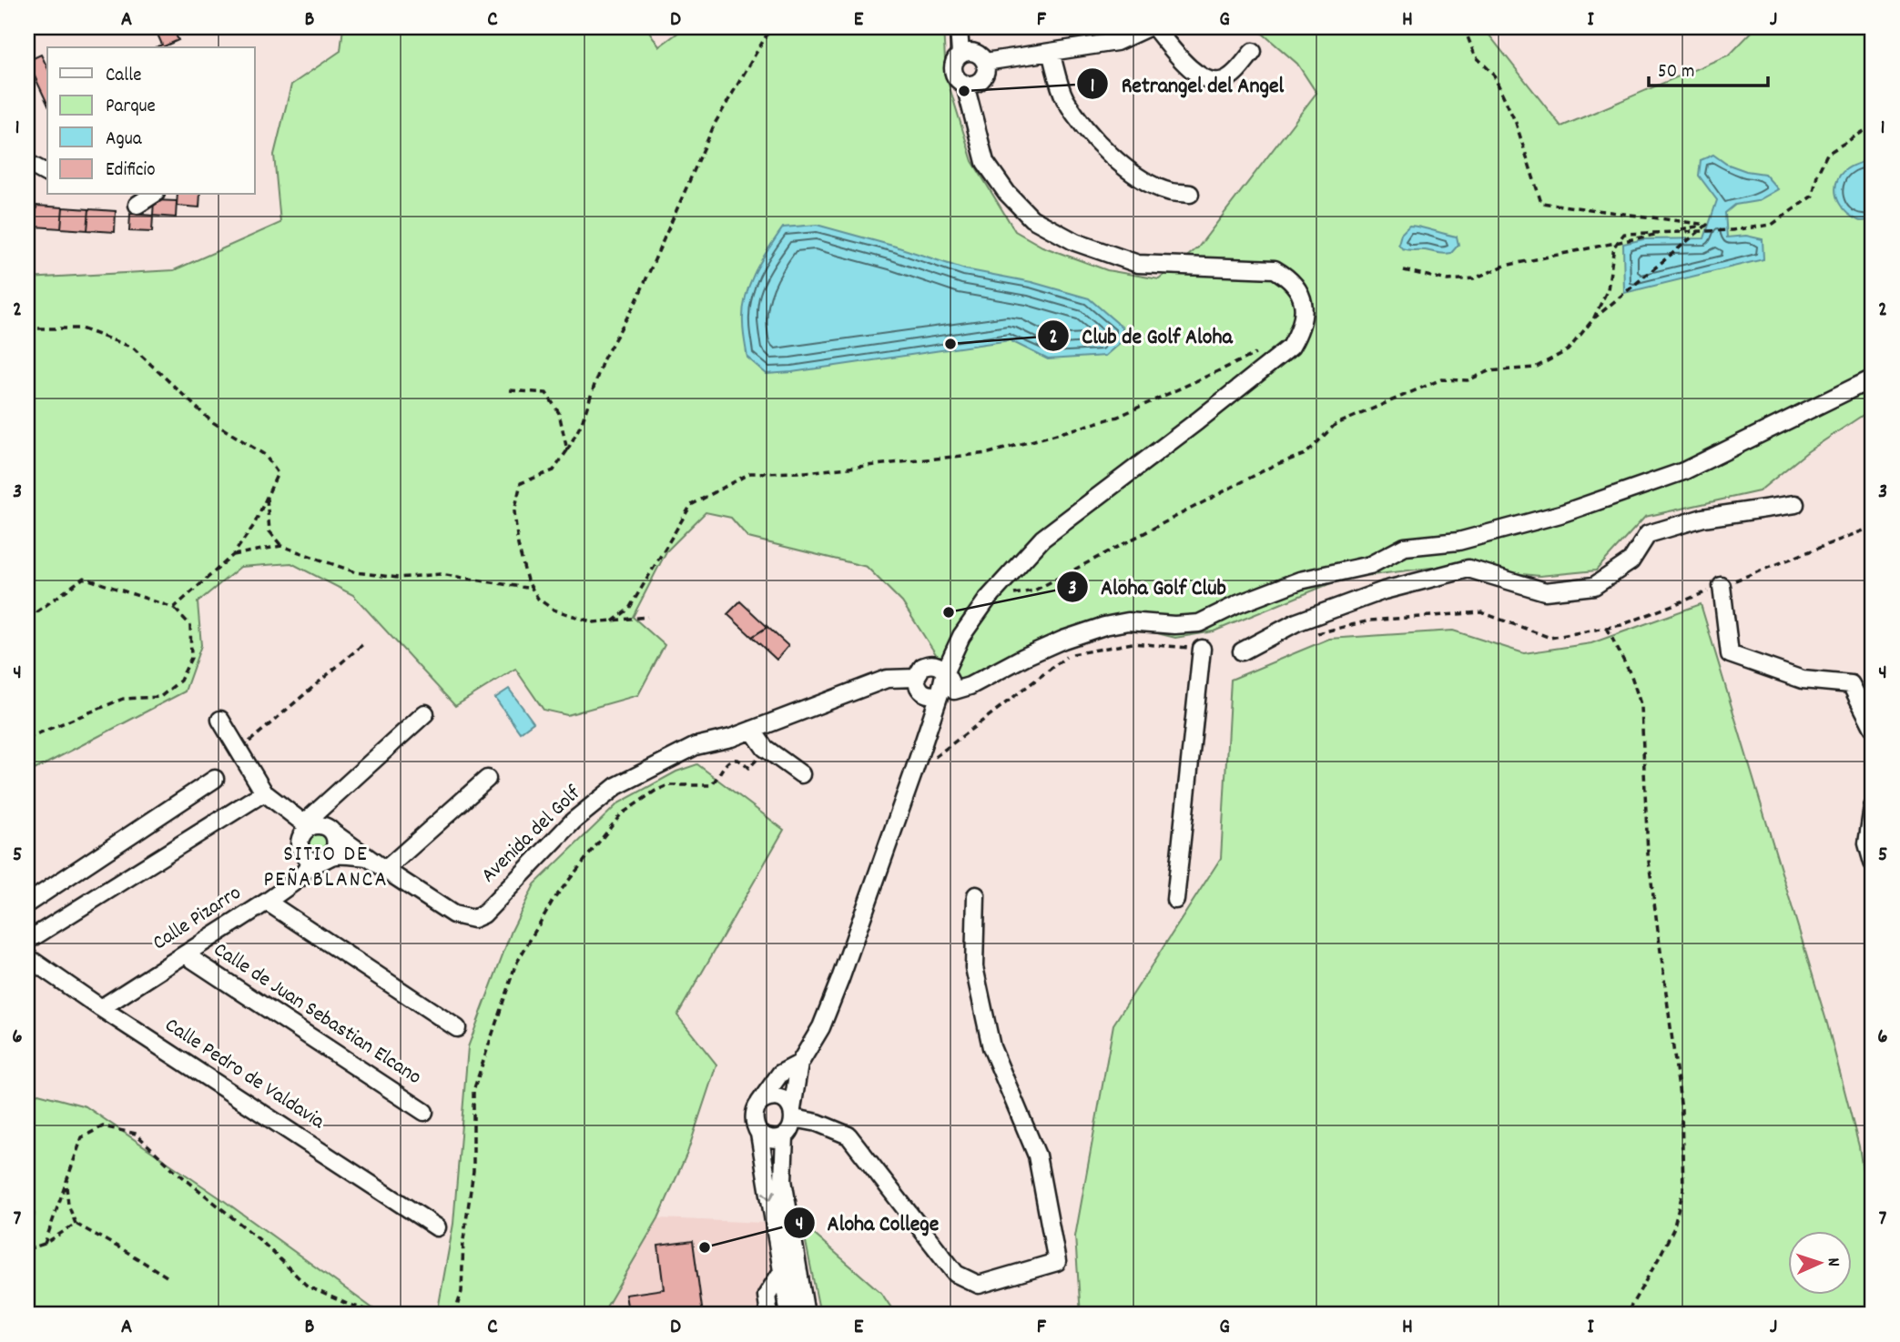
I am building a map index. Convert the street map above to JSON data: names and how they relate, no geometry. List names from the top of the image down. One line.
{"streets":{"street":["Avenida del Golf","Calle Pizarro","Calle de Juan Sebastian Elcano","Calle Pedro de Valdavia"]},"crossings":[["Avenida del Golf","Calle Pizarro"],["Calle Pizarro","Calle de Juan Sebastian Elcano"],["Calle Pizarro","Calle Pedro de Valdavia"]],"districts":["SITIO DE PEÑABLANCA"],"places":["Retrangel del Angel","Club de Golf Aloha","Aloha Golf Club","Aloha College"],"legend":["Calle","Parque","Agua","Edificio"],"scale_bar":"50 m","north":"right","grid":{"columns":["A","B","C","D","E","F","G","H","I","J"],"rows":["1","2","3","4","5","6","7"]}}
